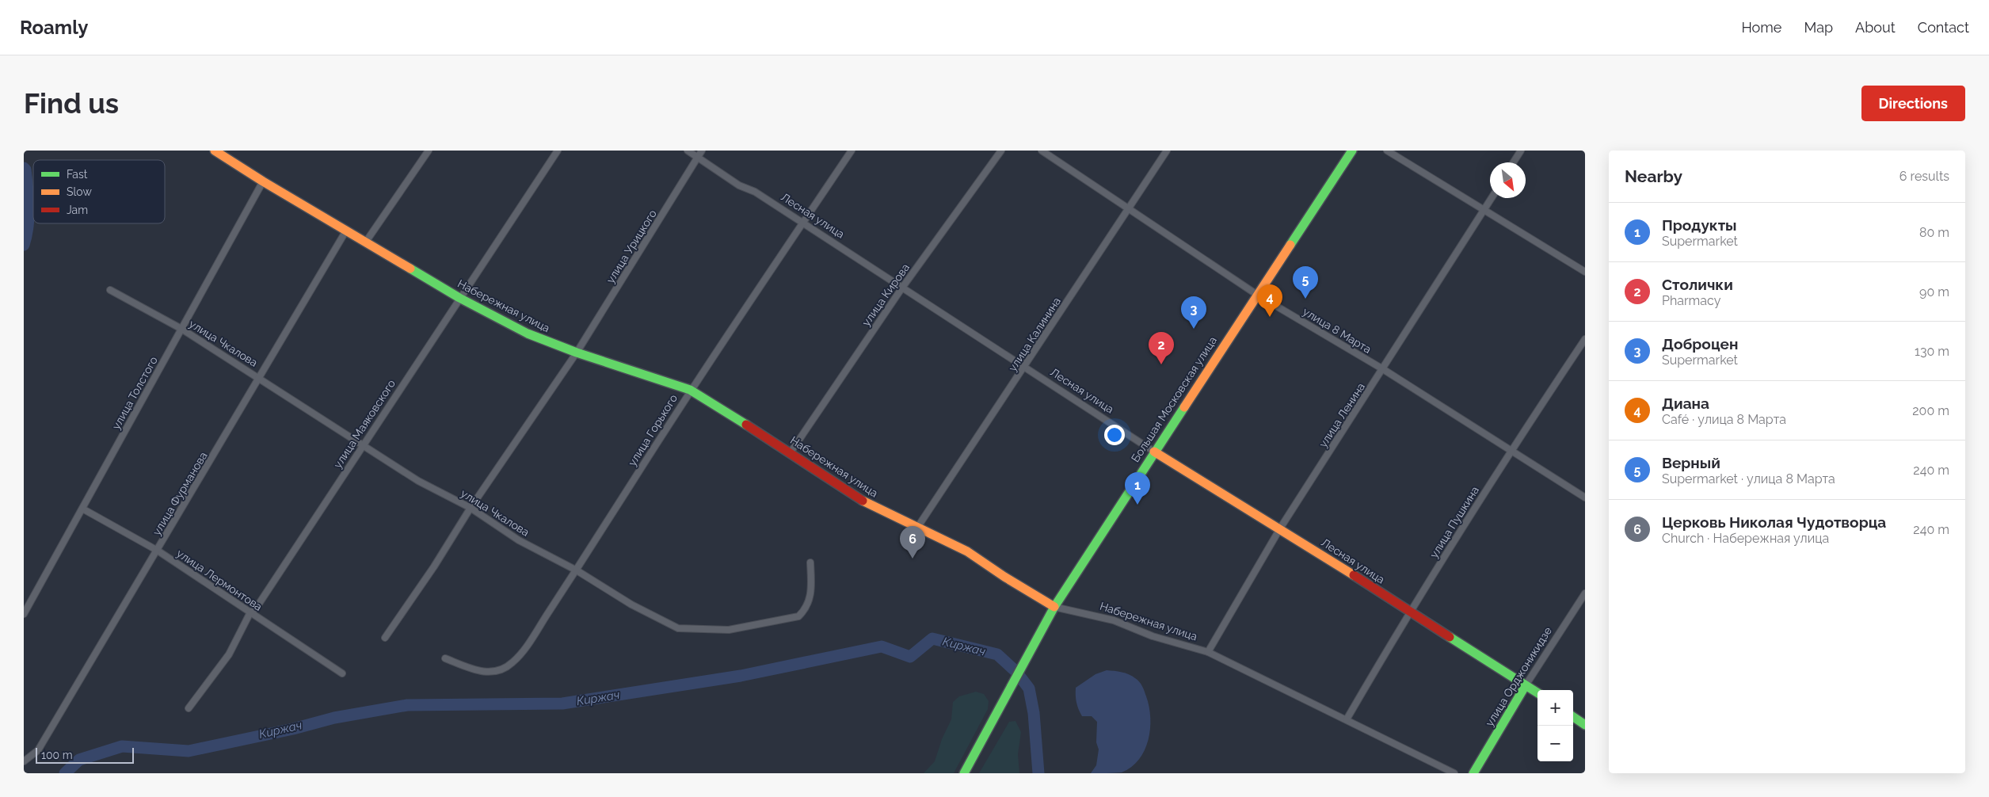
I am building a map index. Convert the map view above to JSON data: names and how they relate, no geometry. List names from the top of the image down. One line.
{"streets":{"main road":["Лесная улица","Набережная улица","Большая Московская улица","улица Орджоникидзе"],"street":["улица Урицкого","улица Кирова","улица 8 Марта","улица Калинина","улица Чкалова","улица Толстого","улица Ленина","улица Маяковского","улица Горького","улица Фурманова","улица Пушкина","улица Лермонтова"]},"crossings":[["Лесная улица","улица Урицкого"],["Лесная улица","улица Кирова"],["Лесная улица","улица Калинина"],["Лесная улица","Большая Московская улица"],["Лесная улица","улица Ленина"],["Лесная улица","улица Горького"],["Лесная улица","улица Пушкина"],["Лесная улица","улица Орджоникидзе"],["улица Урицкого","Набережная улица"],["улица Урицкого","улица Чкалова"],["улица Кирова","Набережная улица"],["Набережная улица","улица Калинина"],["Набережная улица","улица Толстого"],["Набережная улица","Большая Московская улица"],["Набережная улица","улица Ленина"],["Набережная улица","улица Маяковского"],["Набережная улица","улица Горького"],["Набережная улица","улица Фурманова"],["Набережная улица","улица Пушкина"],["улица 8 Марта","улица Калинина"],["улица 8 Марта","Большая Московская улица"],["улица 8 Марта","улица Ленина"],["улица 8 Марта","улица Пушкина"],["улица Чкалова","улица Толстого"],["улица Чкалова","улица Маяковского"],["улица Чкалова","улица Горького"],["улица Чкалова","улица Фурманова"],["улица Толстого","улица Лермонтова"],["улица Маяковского","улица Лермонтова"],["улица Фурманова","улица Лермонтова"]],"water":["Киржач"],"legend":["Fast","Slow","Jam"],"scale_bar":"100 m","north":"bottom right","page":{"header":"Roamly","nav":["Home","Map","About","Contact"],"buttons":"Directions","title":"Find us","heading":["Nearby","6 results"],"list":[{"mark":"1","name":"Продукты","note":"Supermarket","value":"80 m"},{"mark":"2","name":"Столички","note":"Pharmacy","value":"90 m"},{"mark":"3","name":"Доброцен","note":"Supermarket","value":"130 m"},{"mark":"4","name":"Диана","note":"Café · улица 8 Марта","value":"200 m"},{"mark":"5","name":"Верный","note":"Supermarket · улица 8 Марта","value":"240 m"},{"mark":"6","name":"Церковь Николая Чудотворца","note":"Church · Набережная улица","value":"240 m"}],"pins":["5","4","3","2","1","6"],"map_buttons":["+","−"],"scale":"100 m"}}
